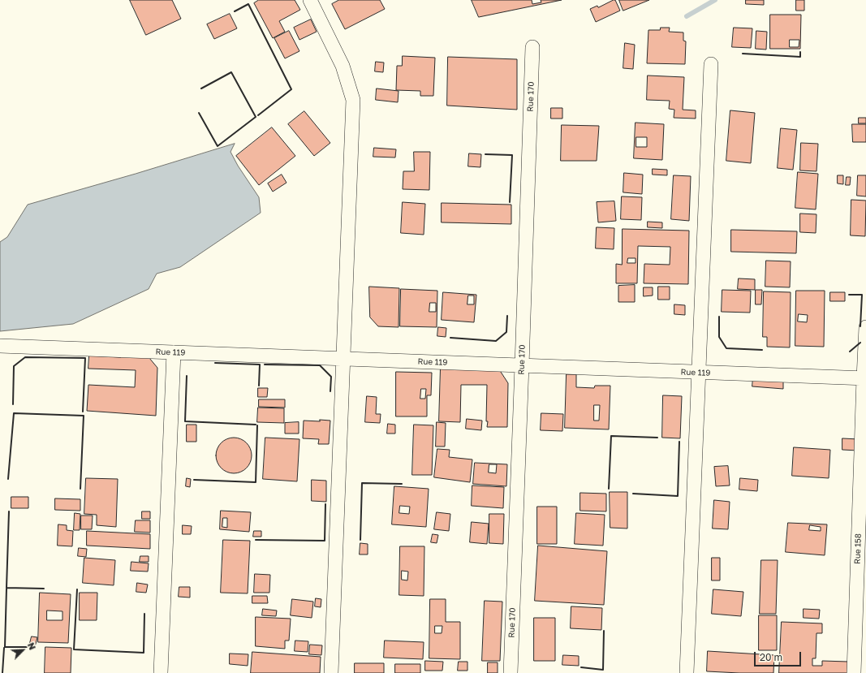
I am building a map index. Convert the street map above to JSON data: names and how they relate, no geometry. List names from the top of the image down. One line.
{"streets":{"street":["Rue 170","Rue 119","Rue 158"]},"crossings":[["Rue 170","Rue 119"],["Rue 119","Rue 158"]],"scale_bar":"20 m","north":"top right"}
